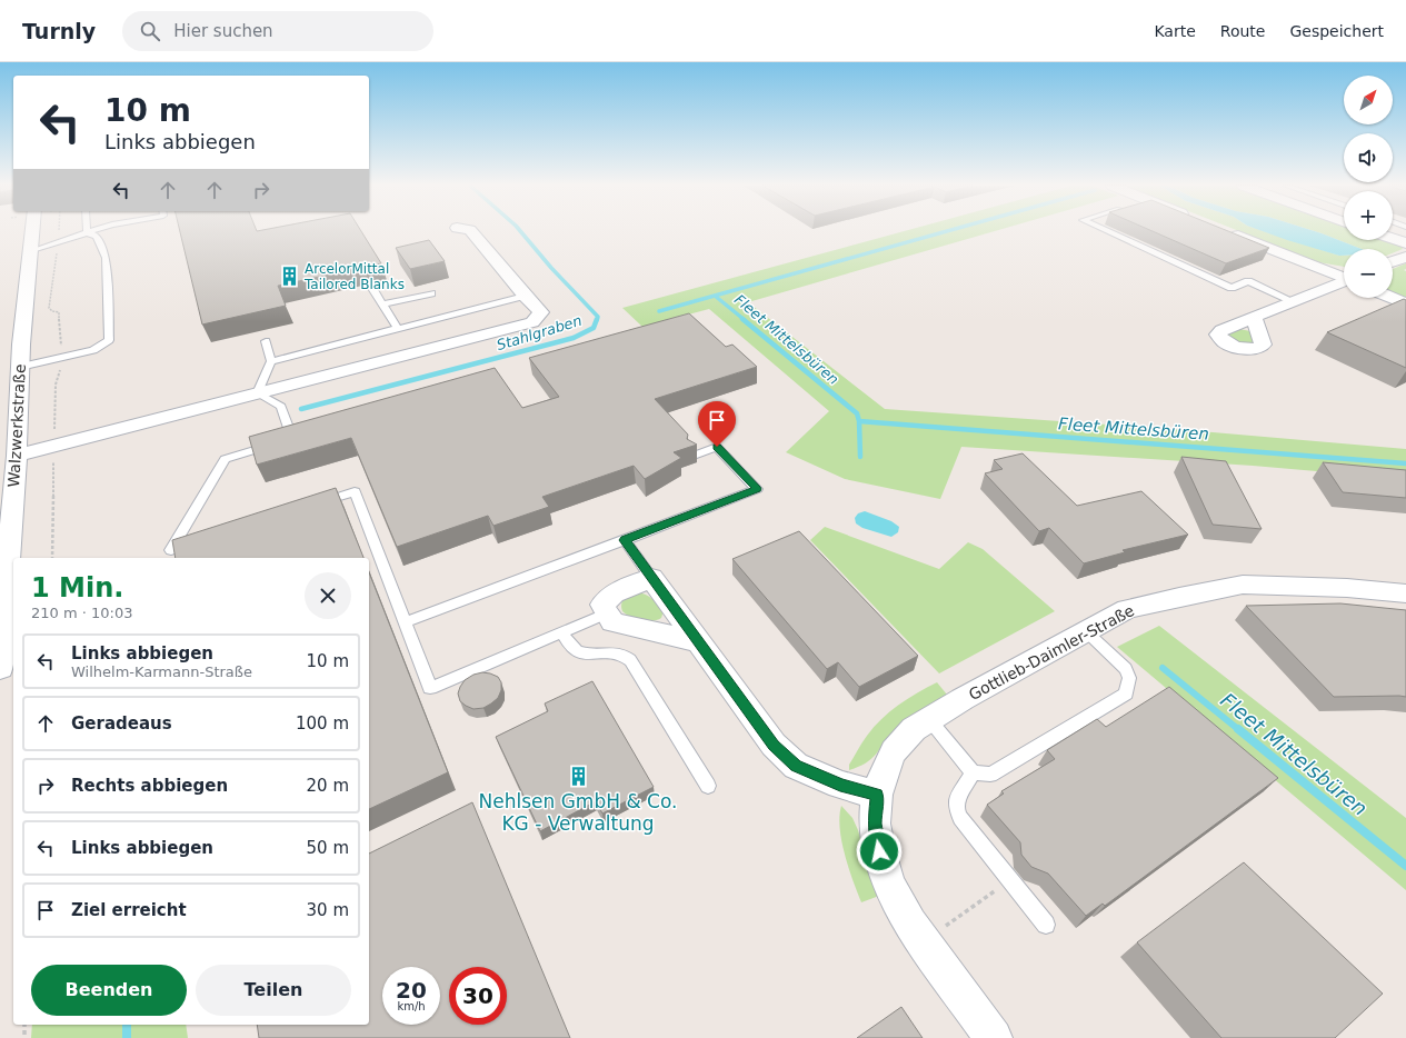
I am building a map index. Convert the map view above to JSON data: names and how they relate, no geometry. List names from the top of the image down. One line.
{"streets":{"street":["Walzwerkstraße","Gottlieb-Daimler-Straße"]},"water":["Stahlgraben","Fleet Mittelsbüren"],"places":{"building":["ArcelorMittal Tailored Blanks","Nehlsen GmbH & Co. KG - Verwaltung"]},"north":"top right","page":{"header":"Turnly","search":"Hier suchen","nav":["Karte","Route","Gespeichert"],"map_buttons":["+","−"],"turn":["10 m","Links abbiegen"],"heading":["1 Min.","210 m · 10:03"],"list":[{"name":"Links abbiegen","note":"Wilhelm-Karmann-Straße","value":"10 m"},{"name":"Geradeaus","value":"100 m"},{"name":"Rechts abbiegen","value":"20 m"},{"name":"Links abbiegen","value":"50 m"},{"name":"Ziel erreicht","value":"30 m"}],"buttons":["Beenden","Teilen"],"speed":"20 km/h","limit":"30"}}
